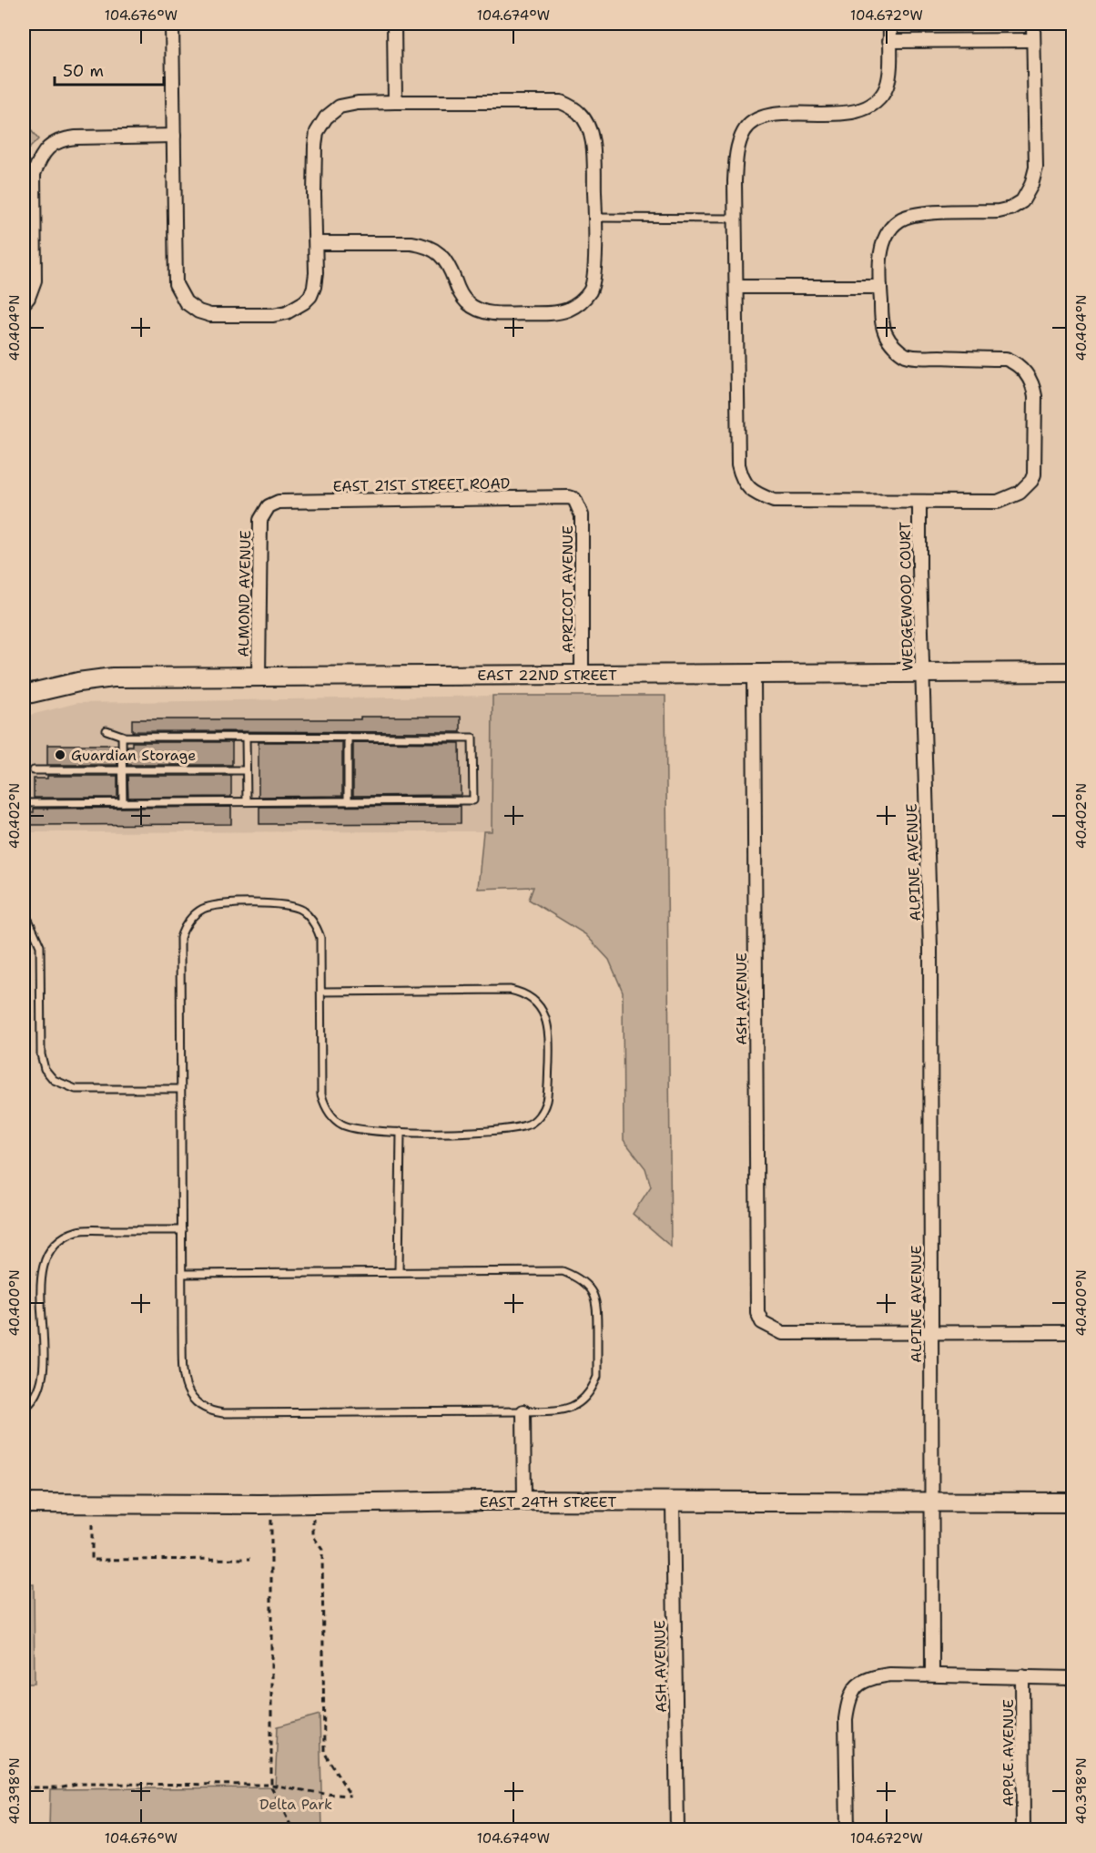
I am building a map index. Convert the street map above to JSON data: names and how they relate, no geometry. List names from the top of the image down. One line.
{"streets":{"street":["EAST 21ST STREET ROAD","APRICOT AVENUE","ALMOND AVENUE","WEDGEWOOD COURT","EAST 22ND STREET","ALPINE AVENUE","ASH AVENUE","EAST 24TH STREET","APPLE AVENUE"]},"crossings":[["EAST 21ST STREET ROAD","APRICOT AVENUE"],["EAST 21ST STREET ROAD","ALMOND AVENUE"],["APRICOT AVENUE","EAST 22ND STREET"],["ALMOND AVENUE","EAST 22ND STREET"],["WEDGEWOOD COURT","EAST 22ND STREET"],["WEDGEWOOD COURT","ALPINE AVENUE"],["EAST 22ND STREET","ASH AVENUE"],["ALPINE AVENUE","ASH AVENUE"],["ALPINE AVENUE","EAST 24TH STREET"],["ASH AVENUE","EAST 24TH STREET"]],"parks":["Delta Park"],"places":["Guardian Storage"],"scale_bar":"50 m","coordinates":["104.676°W","104.674°W","104.672°W","40.404°N","40.402°N","40.400°N","40.398°N"]}
